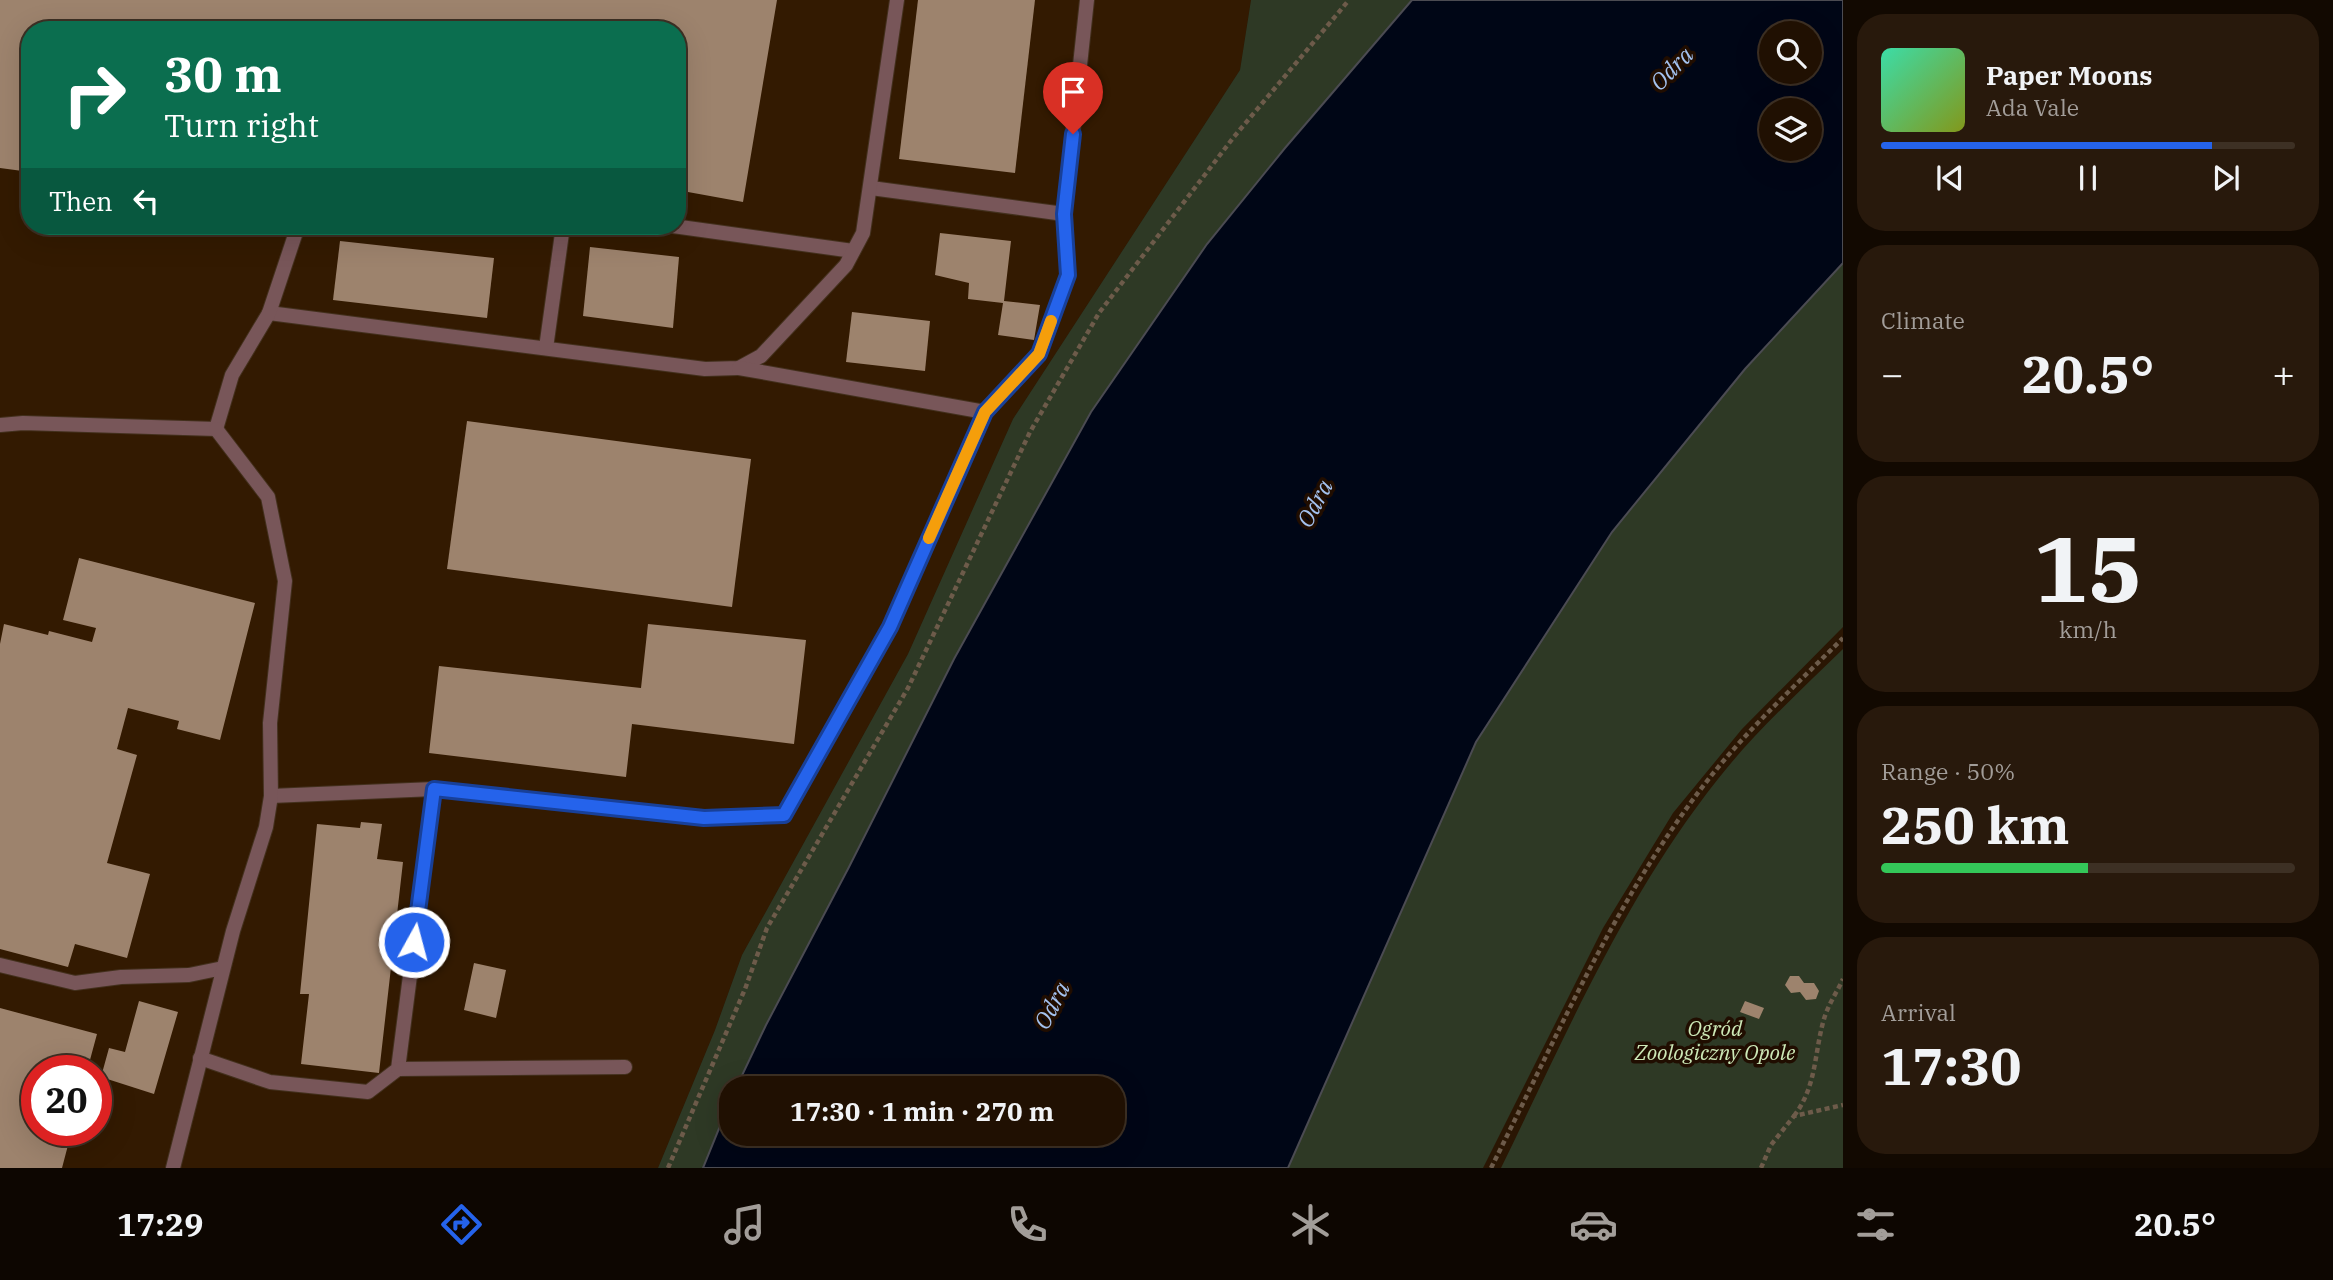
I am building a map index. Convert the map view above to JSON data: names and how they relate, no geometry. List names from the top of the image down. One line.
{"water":["Odra"],"parks":["Ogród Zoologiczny Opole"],"page":{"turn":["30 m","Turn right"],"song":["Paper Moons","Ada Vale"],"then":"Then","tile":["Climate",["15","km/h"],["Range · 50%","250 km"],["Arrival","17:30"]],"heat":["−","20.5°","+"],"limit":"20","trip":"17:30 · 1 min · 270 m","tabs":["17:29","20.5°"]}}
